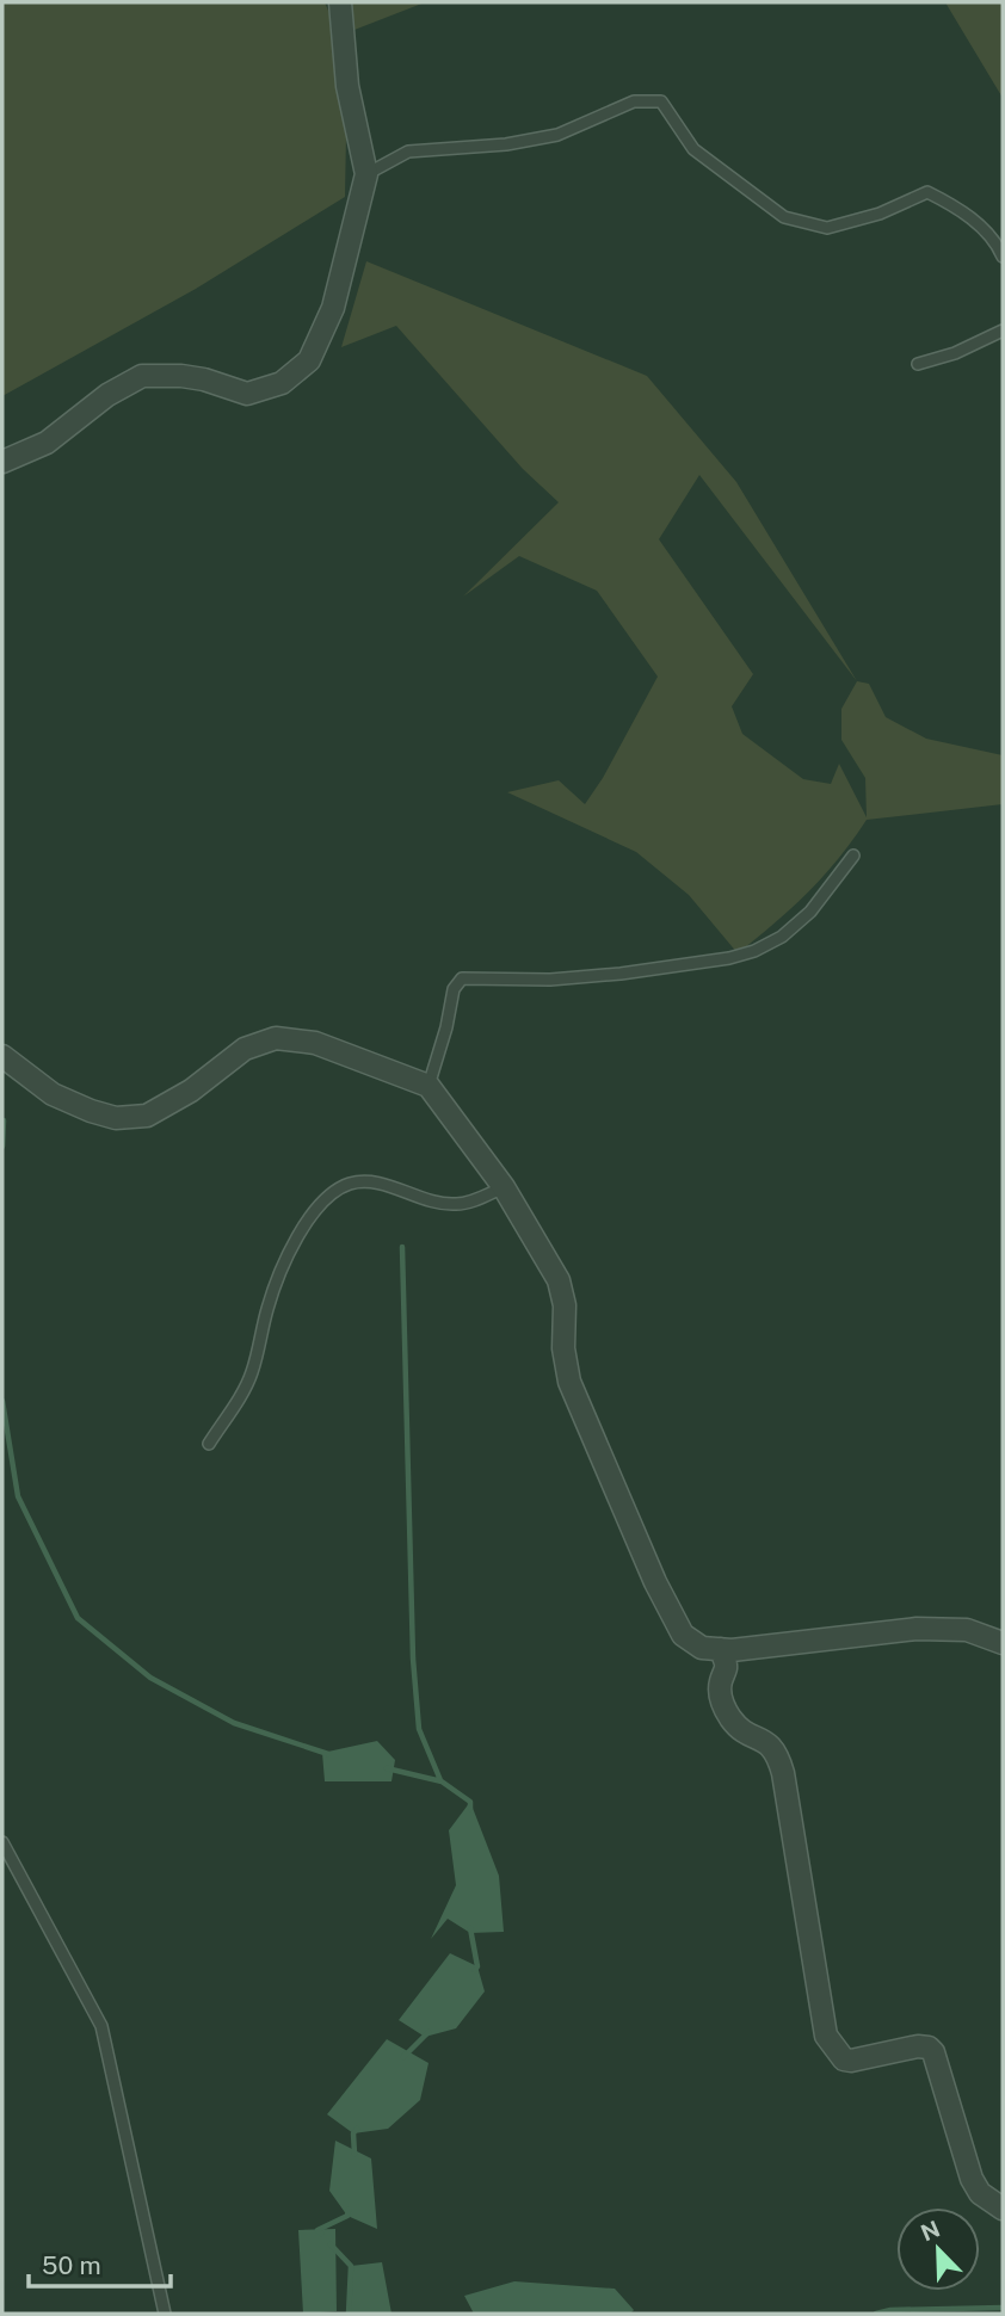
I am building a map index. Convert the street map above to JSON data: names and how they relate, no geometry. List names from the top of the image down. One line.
{"scale_bar":"50 m","north":"top left"}
